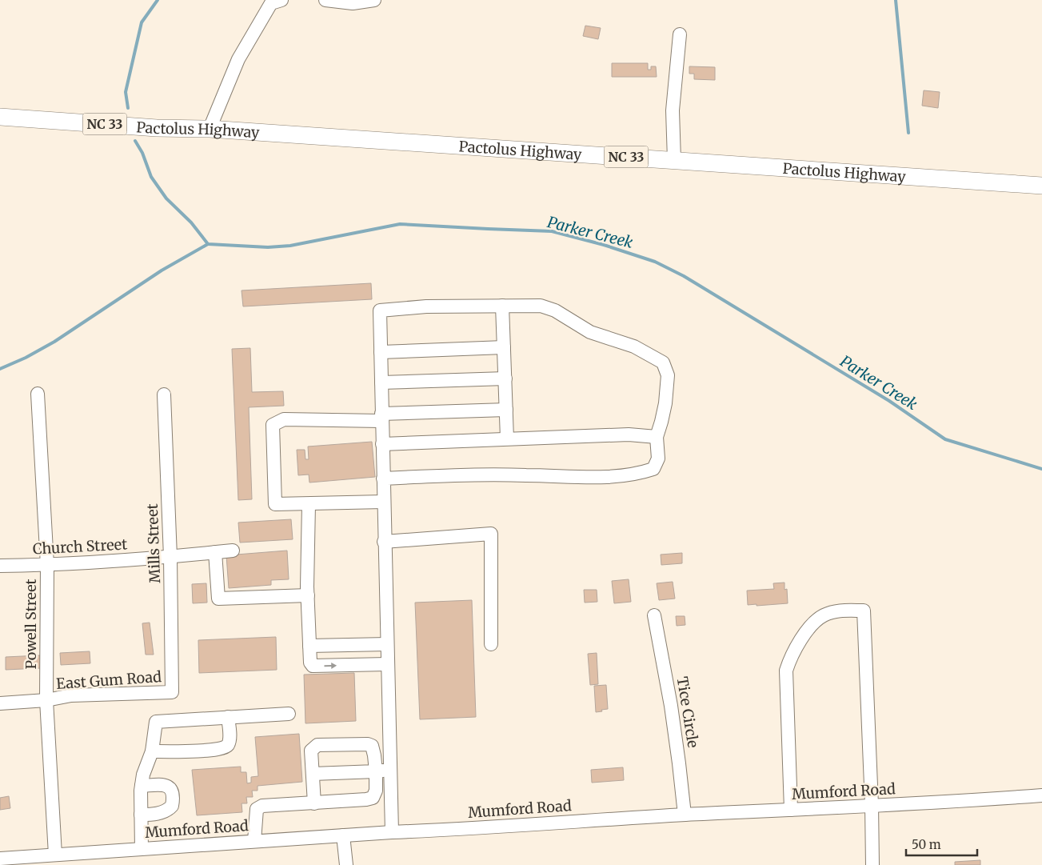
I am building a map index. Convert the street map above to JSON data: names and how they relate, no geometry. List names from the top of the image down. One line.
{"streets":{"main road":["NC 33","Pactolus Highway"],"street":["Mills Street","Church Street","Powell Street","East Gum Road","Tice Circle","Mumford Road"]},"crossings":[["Mills Street","Church Street"],["Mills Street","East Gum Road"],["Church Street","Powell Street"],["Powell Street","East Gum Road"],["Powell Street","Mumford Road"],["Tice Circle","Mumford Road"]],"water":["Parker Creek"],"scale_bar":"50 m"}
